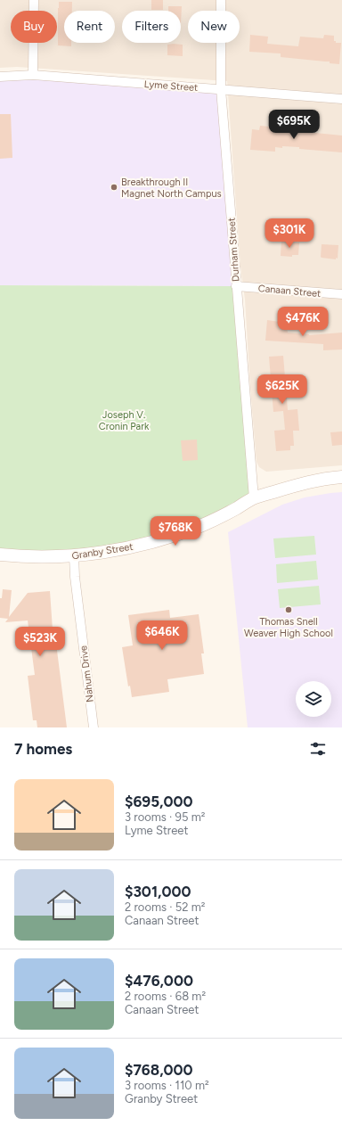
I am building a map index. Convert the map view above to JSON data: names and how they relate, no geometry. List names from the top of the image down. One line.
{"streets":{"main road":["Granby Street"],"street":["Lyme Street","Durham Street","Canaan Street","Nahum Drive"]},"crossings":[["Lyme Street","Durham Street"],["Durham Street","Canaan Street"],["Durham Street","Granby Street"],["Granby Street","Nahum Drive"]],"parks":["Joseph V. Cronin Park"],"places":["Breakthrough II Magnet North Campus","Thomas Snell Weaver High School"],"page":{"chip":["Buy","Rent","Filters","New"],"price":["$695K","$301K","$476K","$625K","$768K","$646K","$523K"],"heading":"7 homes","list":[{"name":"$695,000","note":"3 rooms · 95 m² · Lyme Street"},{"name":"$301,000","note":"2 rooms · 52 m² · Canaan Street"},{"name":"$476,000","note":"2 rooms · 68 m² · Canaan Street"},{"name":"$768,000","note":"3 rooms · 110 m² · Granby Street"}]}}
